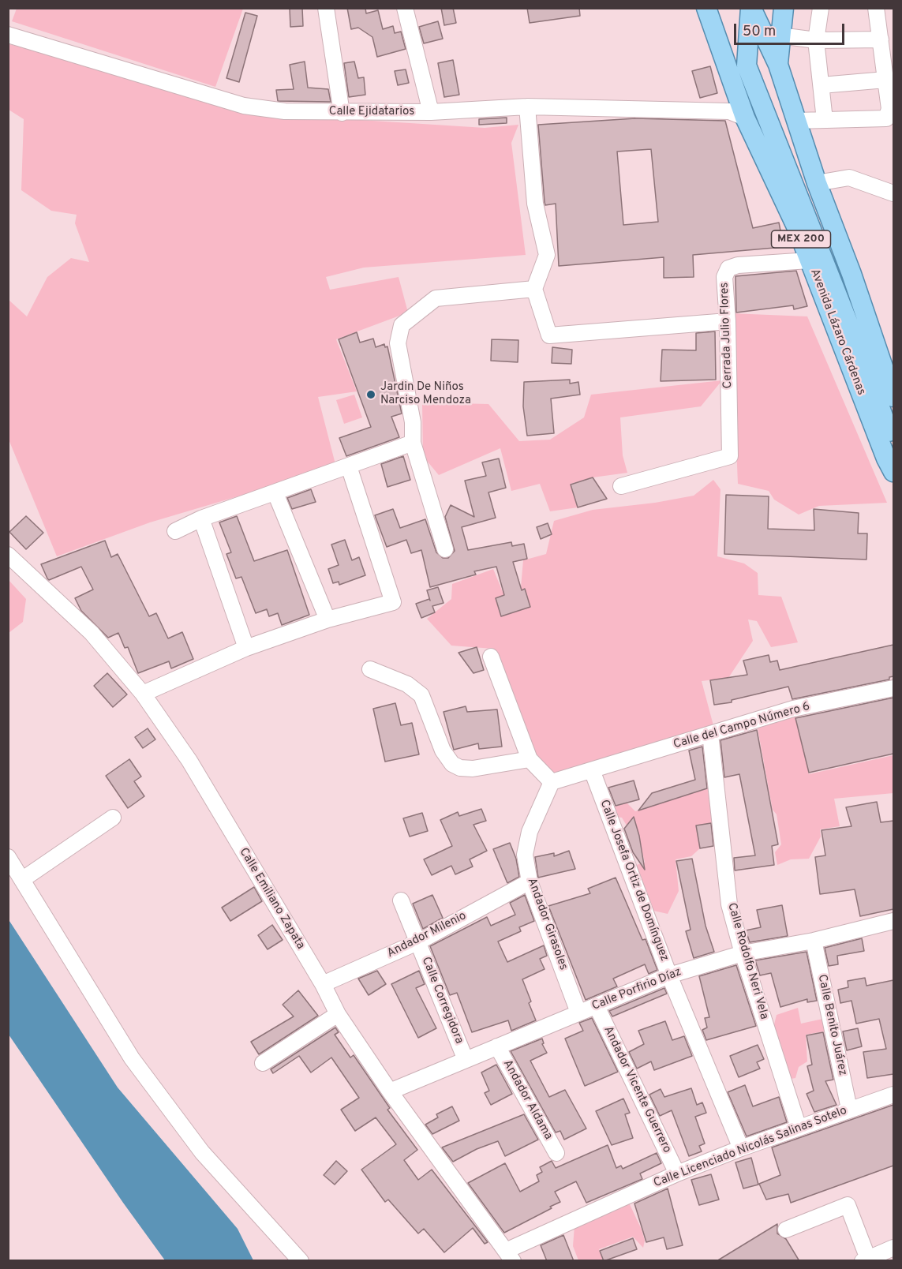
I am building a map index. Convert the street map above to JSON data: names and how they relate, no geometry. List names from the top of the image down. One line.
{"streets":{"main road":["MEX 200","Avenida Lázaro Cárdenas"],"street":["Calle Ejidatarios","Cerrada Julio Flores","Calle del Campo Número 6","Calle Josefa Ortiz de Domínguez","Calle Emiliano Zapata","Andador Girasoles","Andador Milenio","Calle Rodolfo Neri Vela","Calle Porfirio Díaz","Calle Corregidora","Calle Benito Juárez","Andador Vicente Guerrero","Andador Aldama","Calle Licenciado Nicolás Salinas Sotelo"]},"crossings":[["Calle Ejidatarios","Avenida Lázaro Cárdenas"],["MEX 200","Avenida Lázaro Cárdenas"],["Avenida Lázaro Cárdenas","Cerrada Julio Flores"],["Calle del Campo Número 6","Calle Josefa Ortiz de Domínguez"],["Calle del Campo Número 6","Andador Girasoles"],["Calle del Campo Número 6","Calle Rodolfo Neri Vela"],["Calle Josefa Ortiz de Domínguez","Calle Porfirio Díaz"],["Calle Josefa Ortiz de Domínguez","Calle Licenciado Nicolás Salinas Sotelo"],["Calle Emiliano Zapata","Andador Milenio"],["Calle Emiliano Zapata","Calle Porfirio Díaz"],["Calle Emiliano Zapata","Calle Licenciado Nicolás Salinas Sotelo"],["Andador Girasoles","Andador Milenio"],["Andador Girasoles","Calle Porfirio Díaz"],["Andador Milenio","Calle Corregidora"],["Calle Rodolfo Neri Vela","Calle Porfirio Díaz"],["Calle Rodolfo Neri Vela","Calle Licenciado Nicolás Salinas Sotelo"],["Calle Porfirio Díaz","Calle Corregidora"],["Calle Porfirio Díaz","Calle Benito Juárez"],["Calle Porfirio Díaz","Andador Vicente Guerrero"],["Calle Porfirio Díaz","Andador Aldama"],["Calle Benito Juárez","Calle Licenciado Nicolás Salinas Sotelo"],["Andador Vicente Guerrero","Calle Licenciado Nicolás Salinas Sotelo"]],"places":["Jardin De Niños Narciso Mendoza"],"scale_bar":"50 m"}
